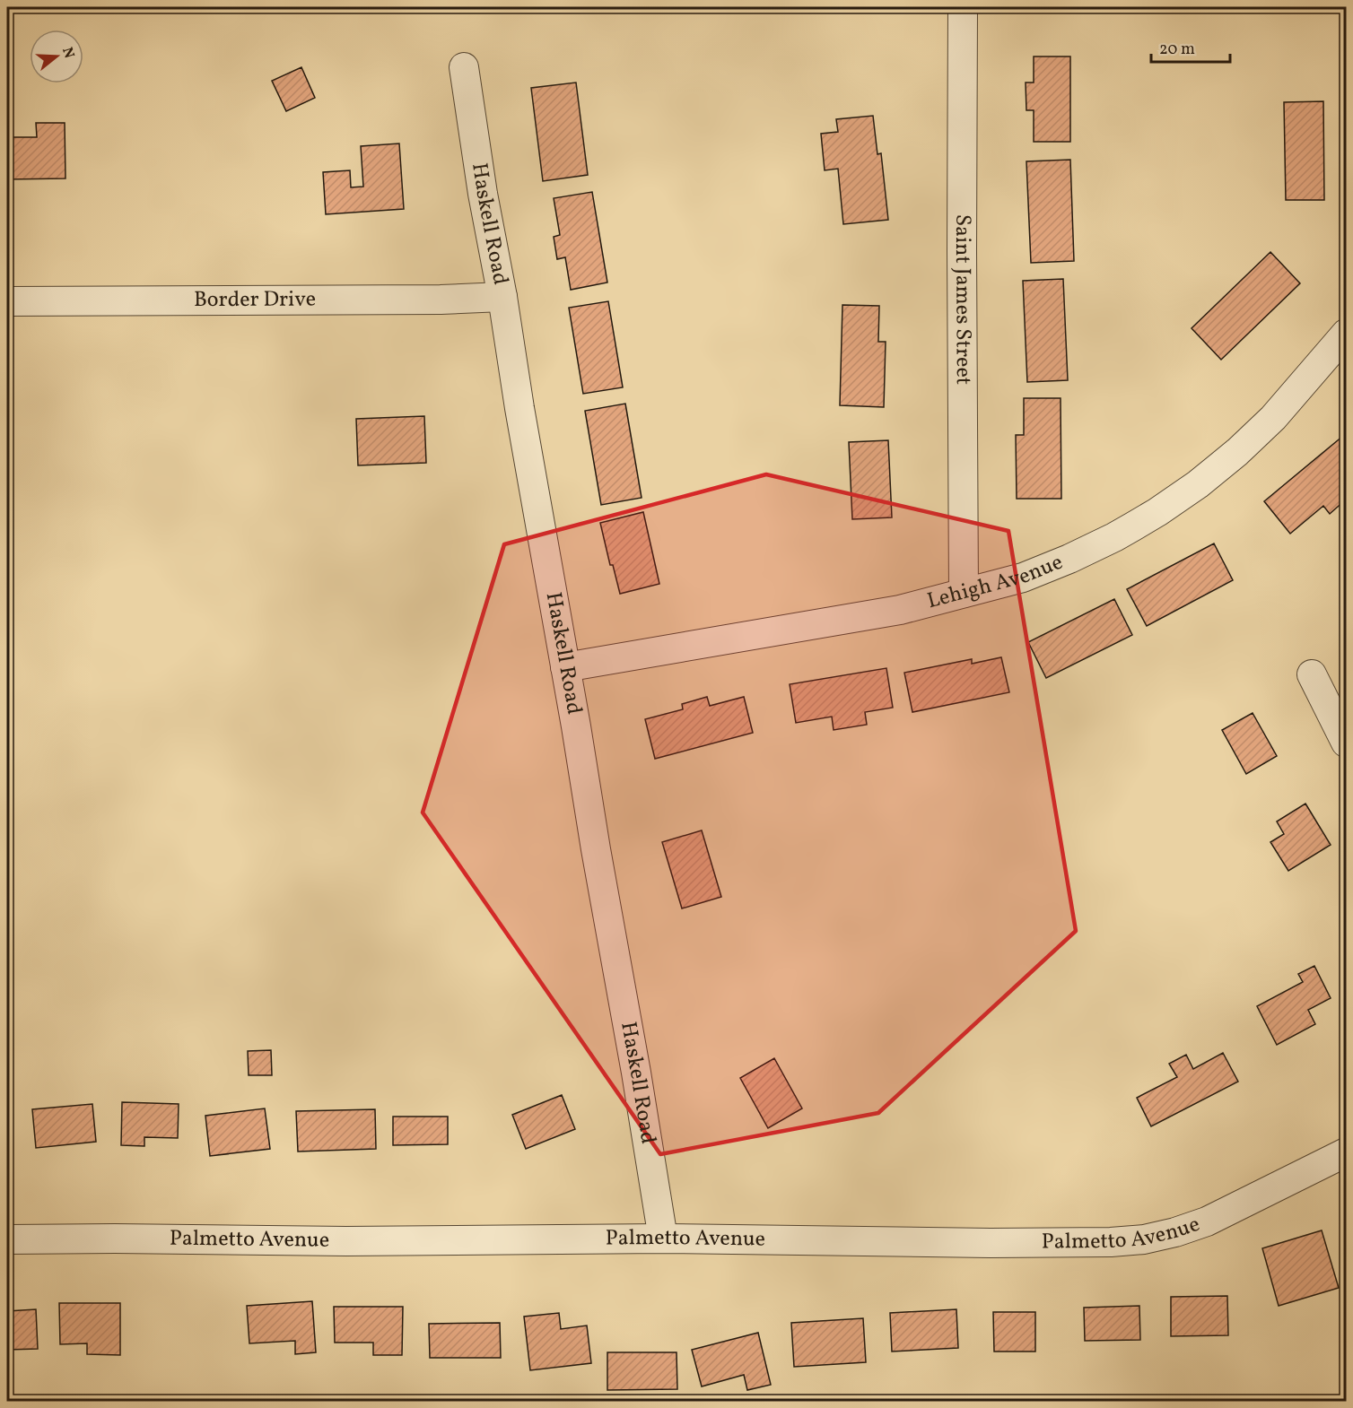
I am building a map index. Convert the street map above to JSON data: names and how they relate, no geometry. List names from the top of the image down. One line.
{"streets":{"street":["Haskell Road","Saint James Street","Border Drive","Lehigh Avenue","Palmetto Avenue"]},"crossings":[["Haskell Road","Border Drive"],["Haskell Road","Lehigh Avenue"],["Haskell Road","Palmetto Avenue"],["Saint James Street","Lehigh Avenue"]],"scale_bar":"20 m","north":"right"}
